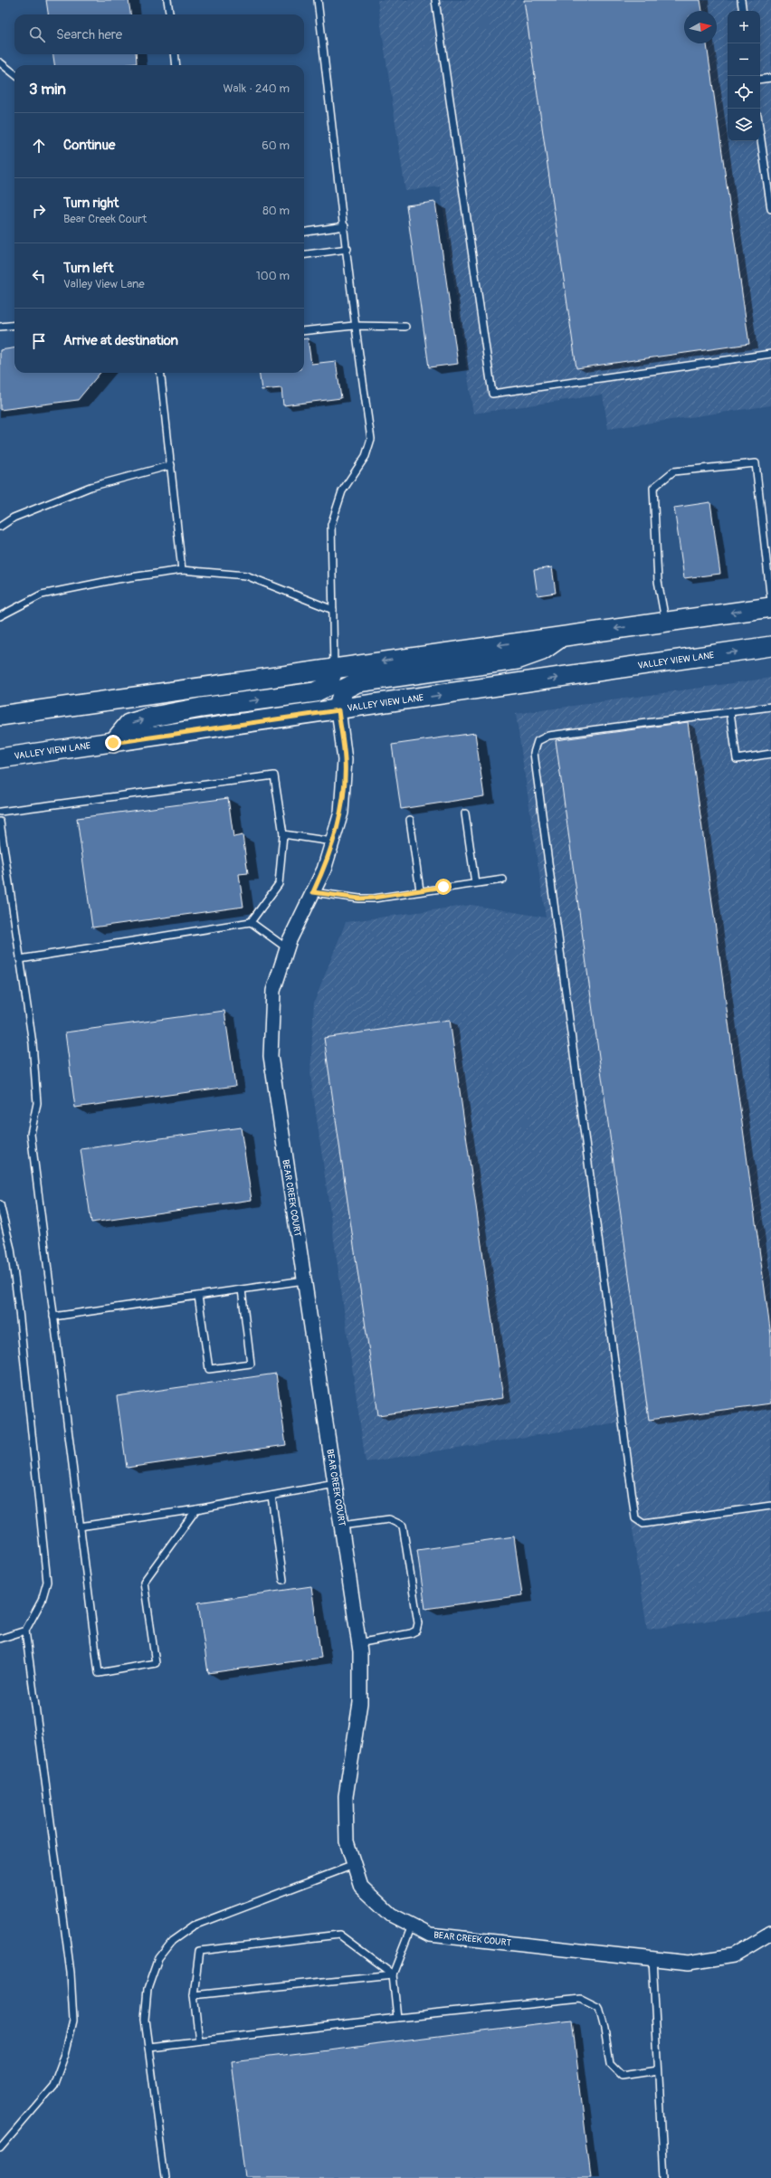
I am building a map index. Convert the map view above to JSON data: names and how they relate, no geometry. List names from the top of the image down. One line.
{"streets":{"main road":["VALLEY VIEW LANE"],"street":["BEAR CREEK COURT"]},"crossings":[["VALLEY VIEW LANE","BEAR CREEK COURT"]],"north":"right","page":{"map_buttons":["+","−"],"search":"Search here","heading":["3 min","Walk · 240 m"],"list":[["Continue","60 m"],["Turn right","Bear Creek Court","80 m"],["Turn left","Valley View Lane","100 m"],"Arrive at destination"]}}
